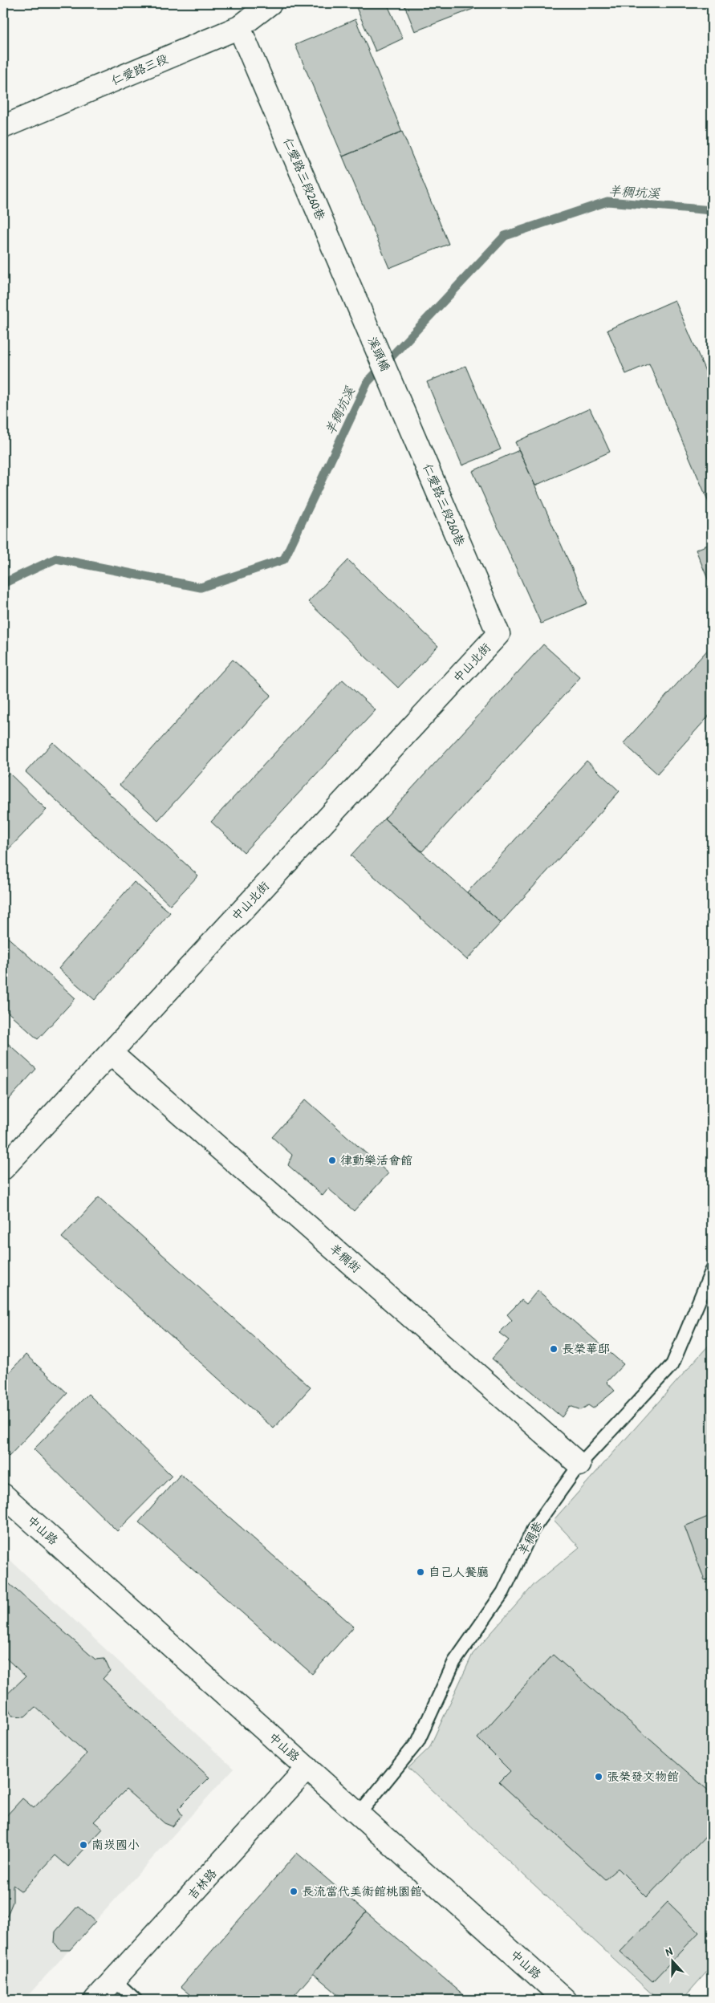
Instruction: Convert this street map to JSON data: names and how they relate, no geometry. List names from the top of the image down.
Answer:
{
  "streets": {
    "street": [
      "仁愛路三段",
      "仁愛路三段260巷",
      "溪頭橋",
      "中山北街",
      "羊稠街",
      "中山路",
      "吉林路"
    ],
    "lane": ["羊稠巷"]
  },
  "crossings": [
    ["仁愛路三段", "仁愛路三段260巷"],
    ["仁愛路三段260巷", "溪頭橋"],
    ["仁愛路三段260巷", "中山北街"],
    ["中山北街", "羊稠街"],
    ["羊稠街", "羊稠巷"],
    ["中山路", "羊稠巷"],
    ["中山路", "吉林路"]
  ],
  "water": ["羊稠坑溪"],
  "places": [
    "律動樂活會館",
    "長榮華邸",
    "自己人餐廳",
    "張榮發文物館",
    "南崁國小",
    "長流當代美術館桃園館"
  ],
  "north": "top"
}
